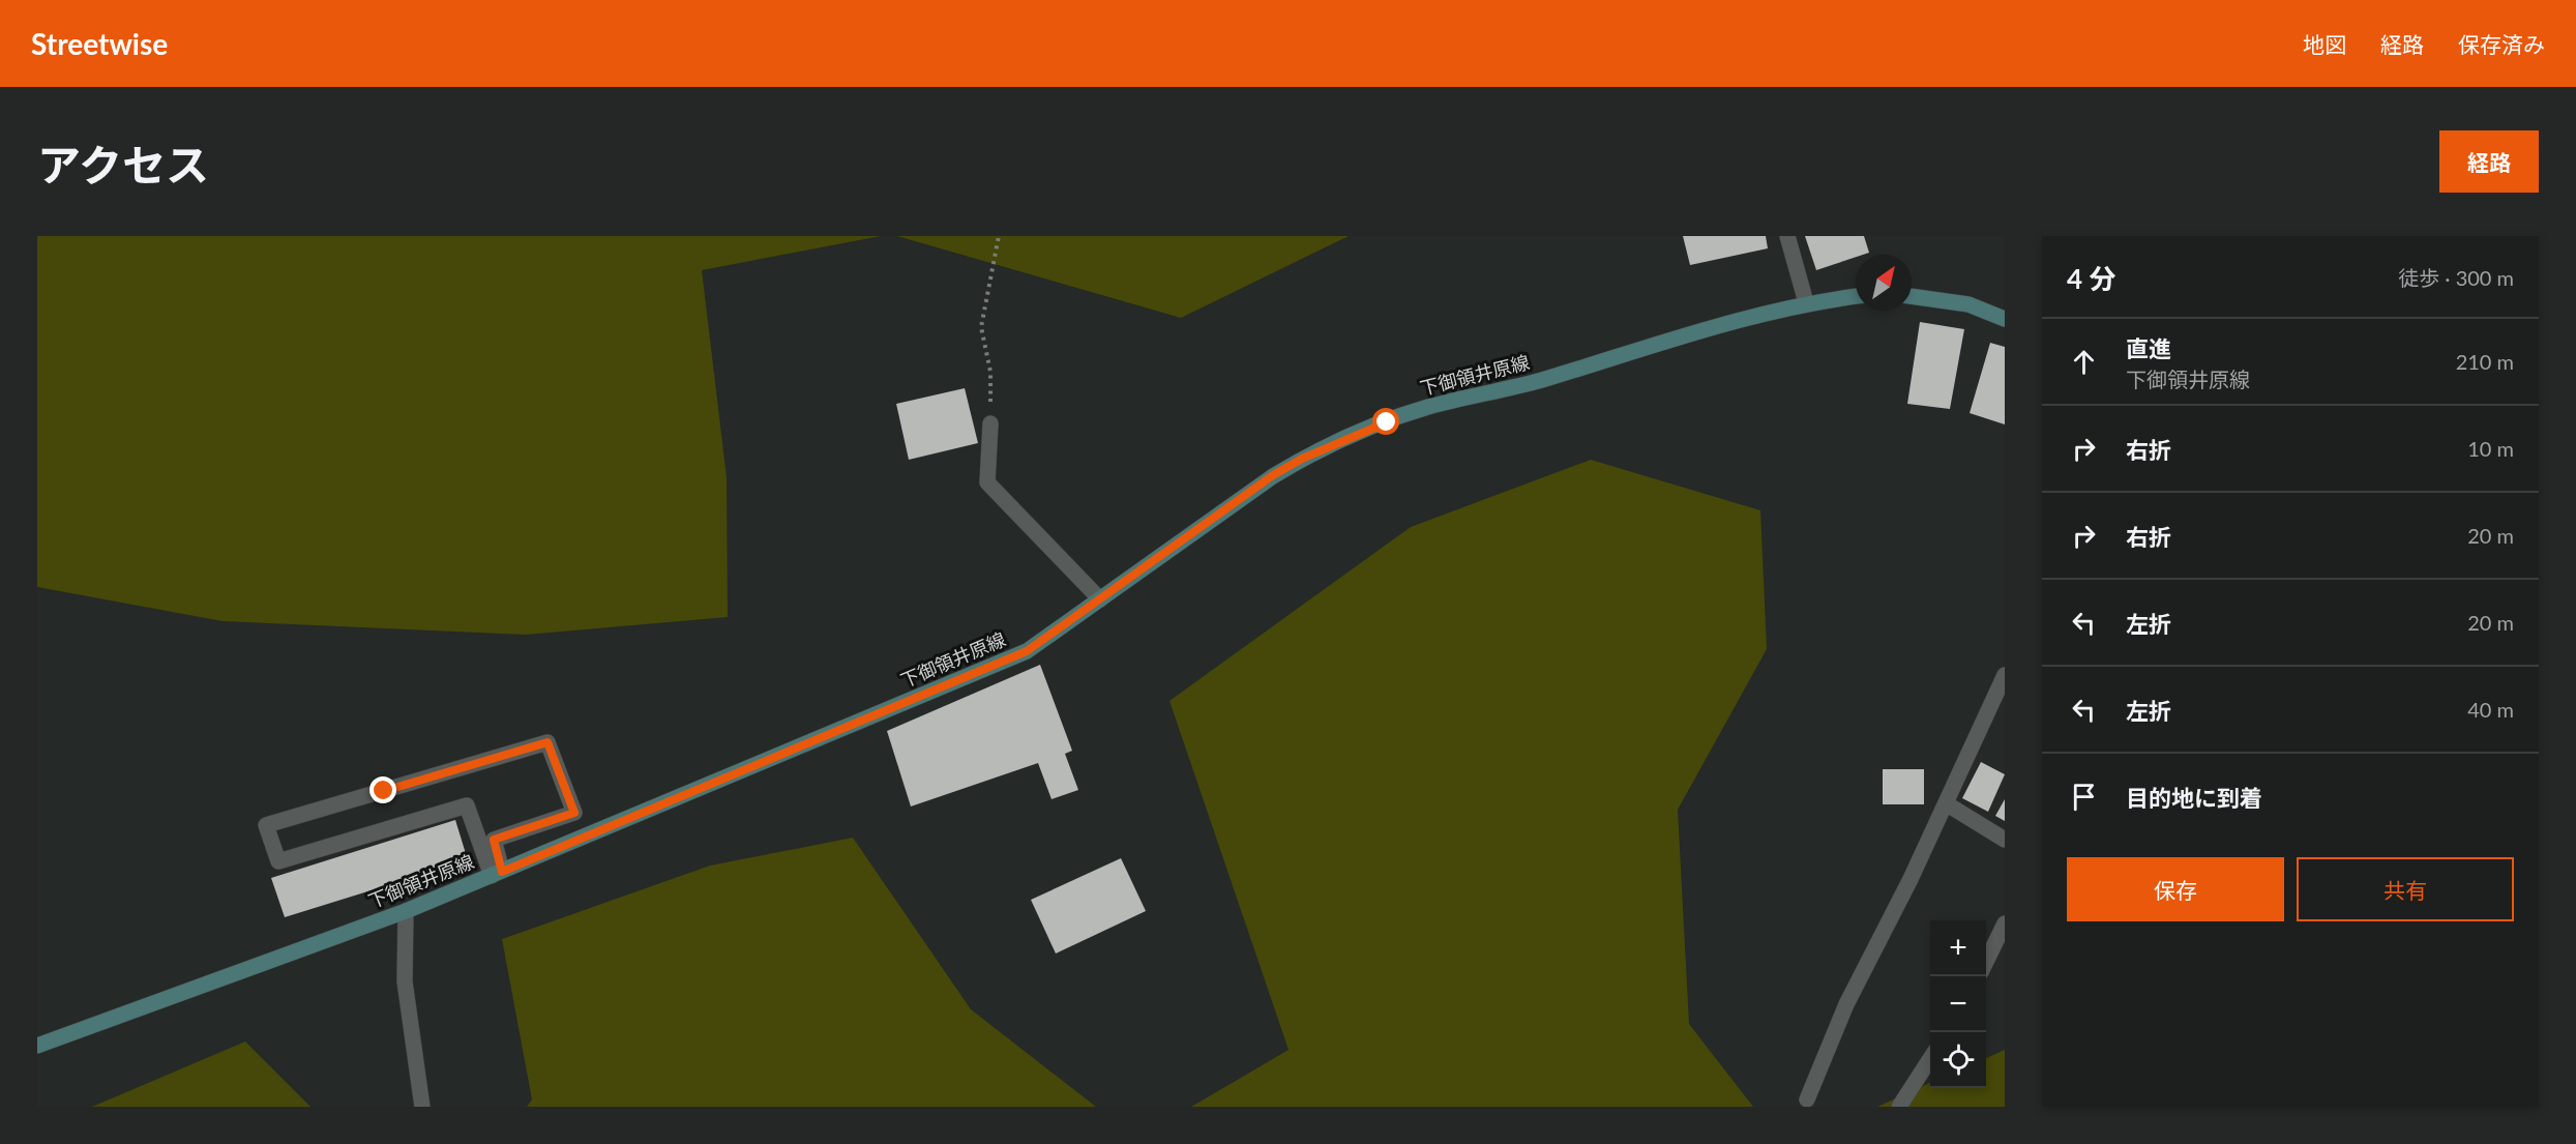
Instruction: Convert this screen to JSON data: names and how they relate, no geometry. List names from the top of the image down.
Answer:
{
  "streets": {
    "main road": ["下御領井原線"]
  },
  "north": "top right",
  "page": {
    "header": "Streetwise",
    "nav": ["地図", "経路", "保存済み"],
    "title": "アクセス",
    "buttons": [
      "経路",
      ["保存", "共有"]
    ],
    "heading": ["4 分", "徒歩 · 300 m"],
    "list": [
      ["直進", "下御領井原線", "210 m"],
      ["右折", "10 m"],
      ["右折", "20 m"],
      ["左折", "20 m"],
      ["左折", "40 m"],
      "目的地に到着"
    ],
    "map_buttons": ["+", "−"]
  }
}
